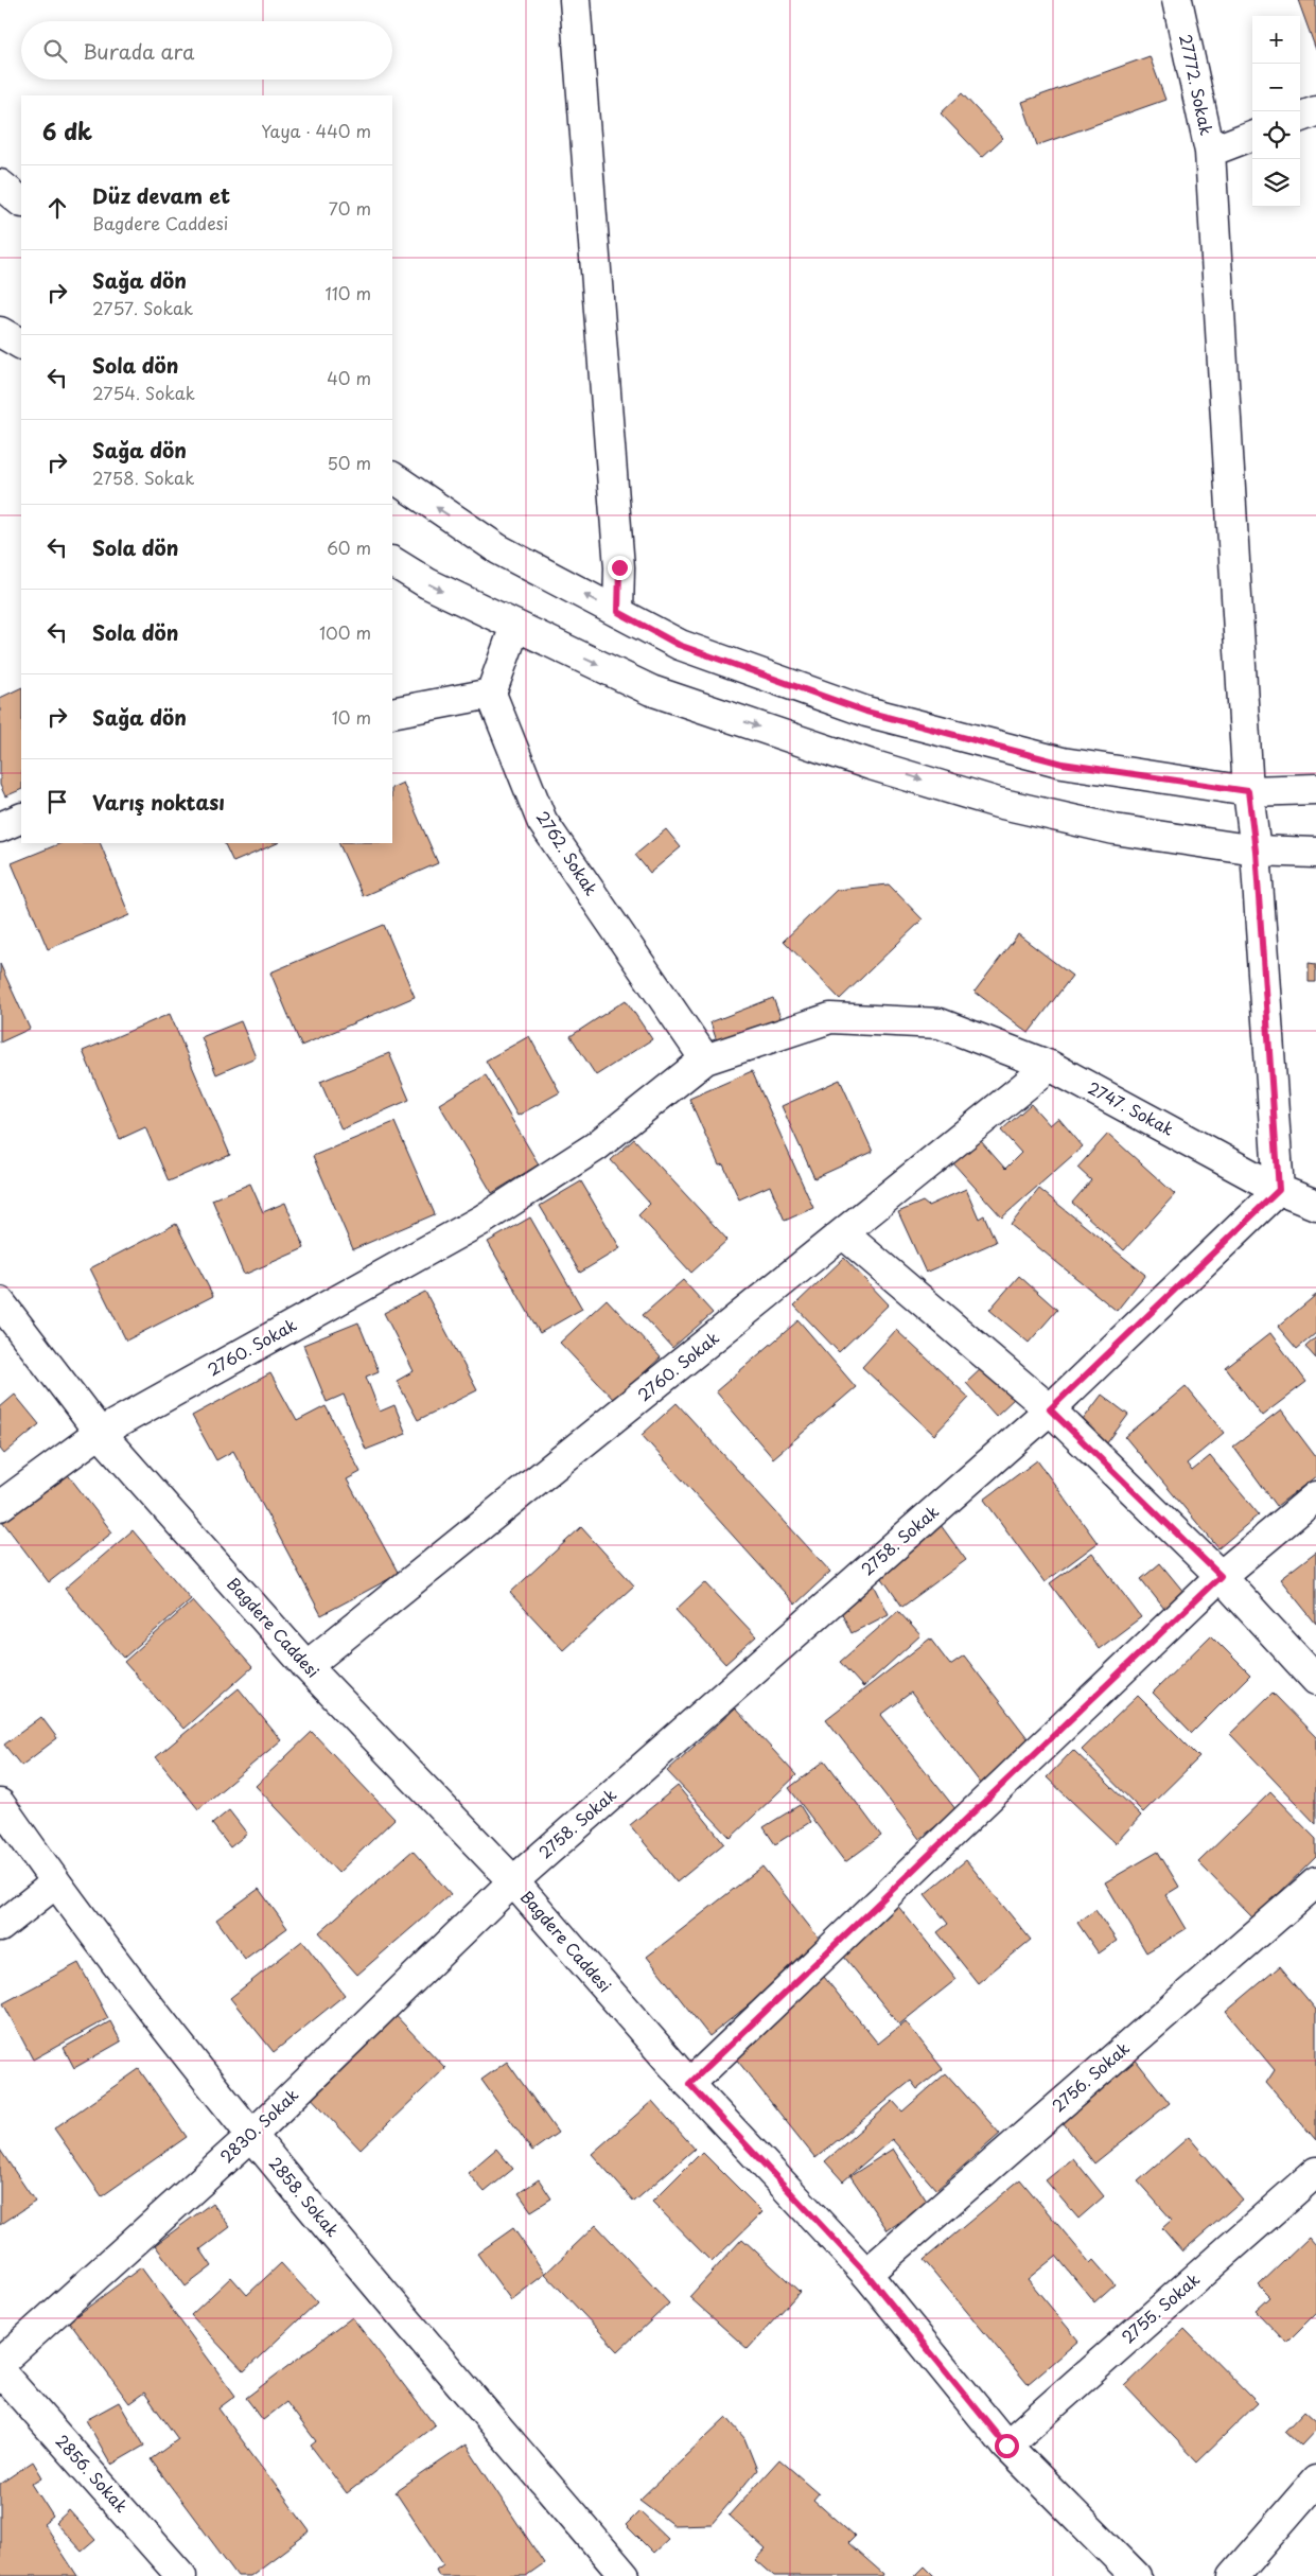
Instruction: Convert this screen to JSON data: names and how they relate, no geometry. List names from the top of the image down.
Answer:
{
  "streets": {
    "street": [
      "27772. Sokak",
      "2762. Sokak",
      "2747. Sokak",
      "2760. Sokak",
      "2758. Sokak",
      "Bagdere Caddesi",
      "2756. Sokak",
      "2830. Sokak",
      "2858. Sokak",
      "2755. Sokak",
      "2856. Sokak"
    ]
  },
  "crossings": [
    ["2762. Sokak", "2760. Sokak"],
    ["2747. Sokak", "2760. Sokak"],
    ["2747. Sokak", "2758. Sokak"],
    ["2760. Sokak", "Bagdere Caddesi"],
    ["2758. Sokak", "Bagdere Caddesi"],
    ["2758. Sokak", "2830. Sokak"],
    ["Bagdere Caddesi", "2756. Sokak"],
    ["Bagdere Caddesi", "2830. Sokak"],
    ["Bagdere Caddesi", "2755. Sokak"],
    ["2830. Sokak", "2858. Sokak"]
  ],
  "page": {
    "map_buttons": ["+", "−"],
    "search": "Burada ara",
    "heading": ["6 dk", "Yaya · 440 m"],
    "list": [
      ["Düz devam et", "Bagdere Caddesi", "70 m"],
      ["Sağa dön", "2757. Sokak", "110 m"],
      ["Sola dön", "2754. Sokak", "40 m"],
      ["Sağa dön", "2758. Sokak", "50 m"],
      ["Sola dön", "60 m"],
      ["Sola dön", "100 m"],
      ["Sağa dön", "10 m"],
      "Varış noktası"
    ]
  }
}
